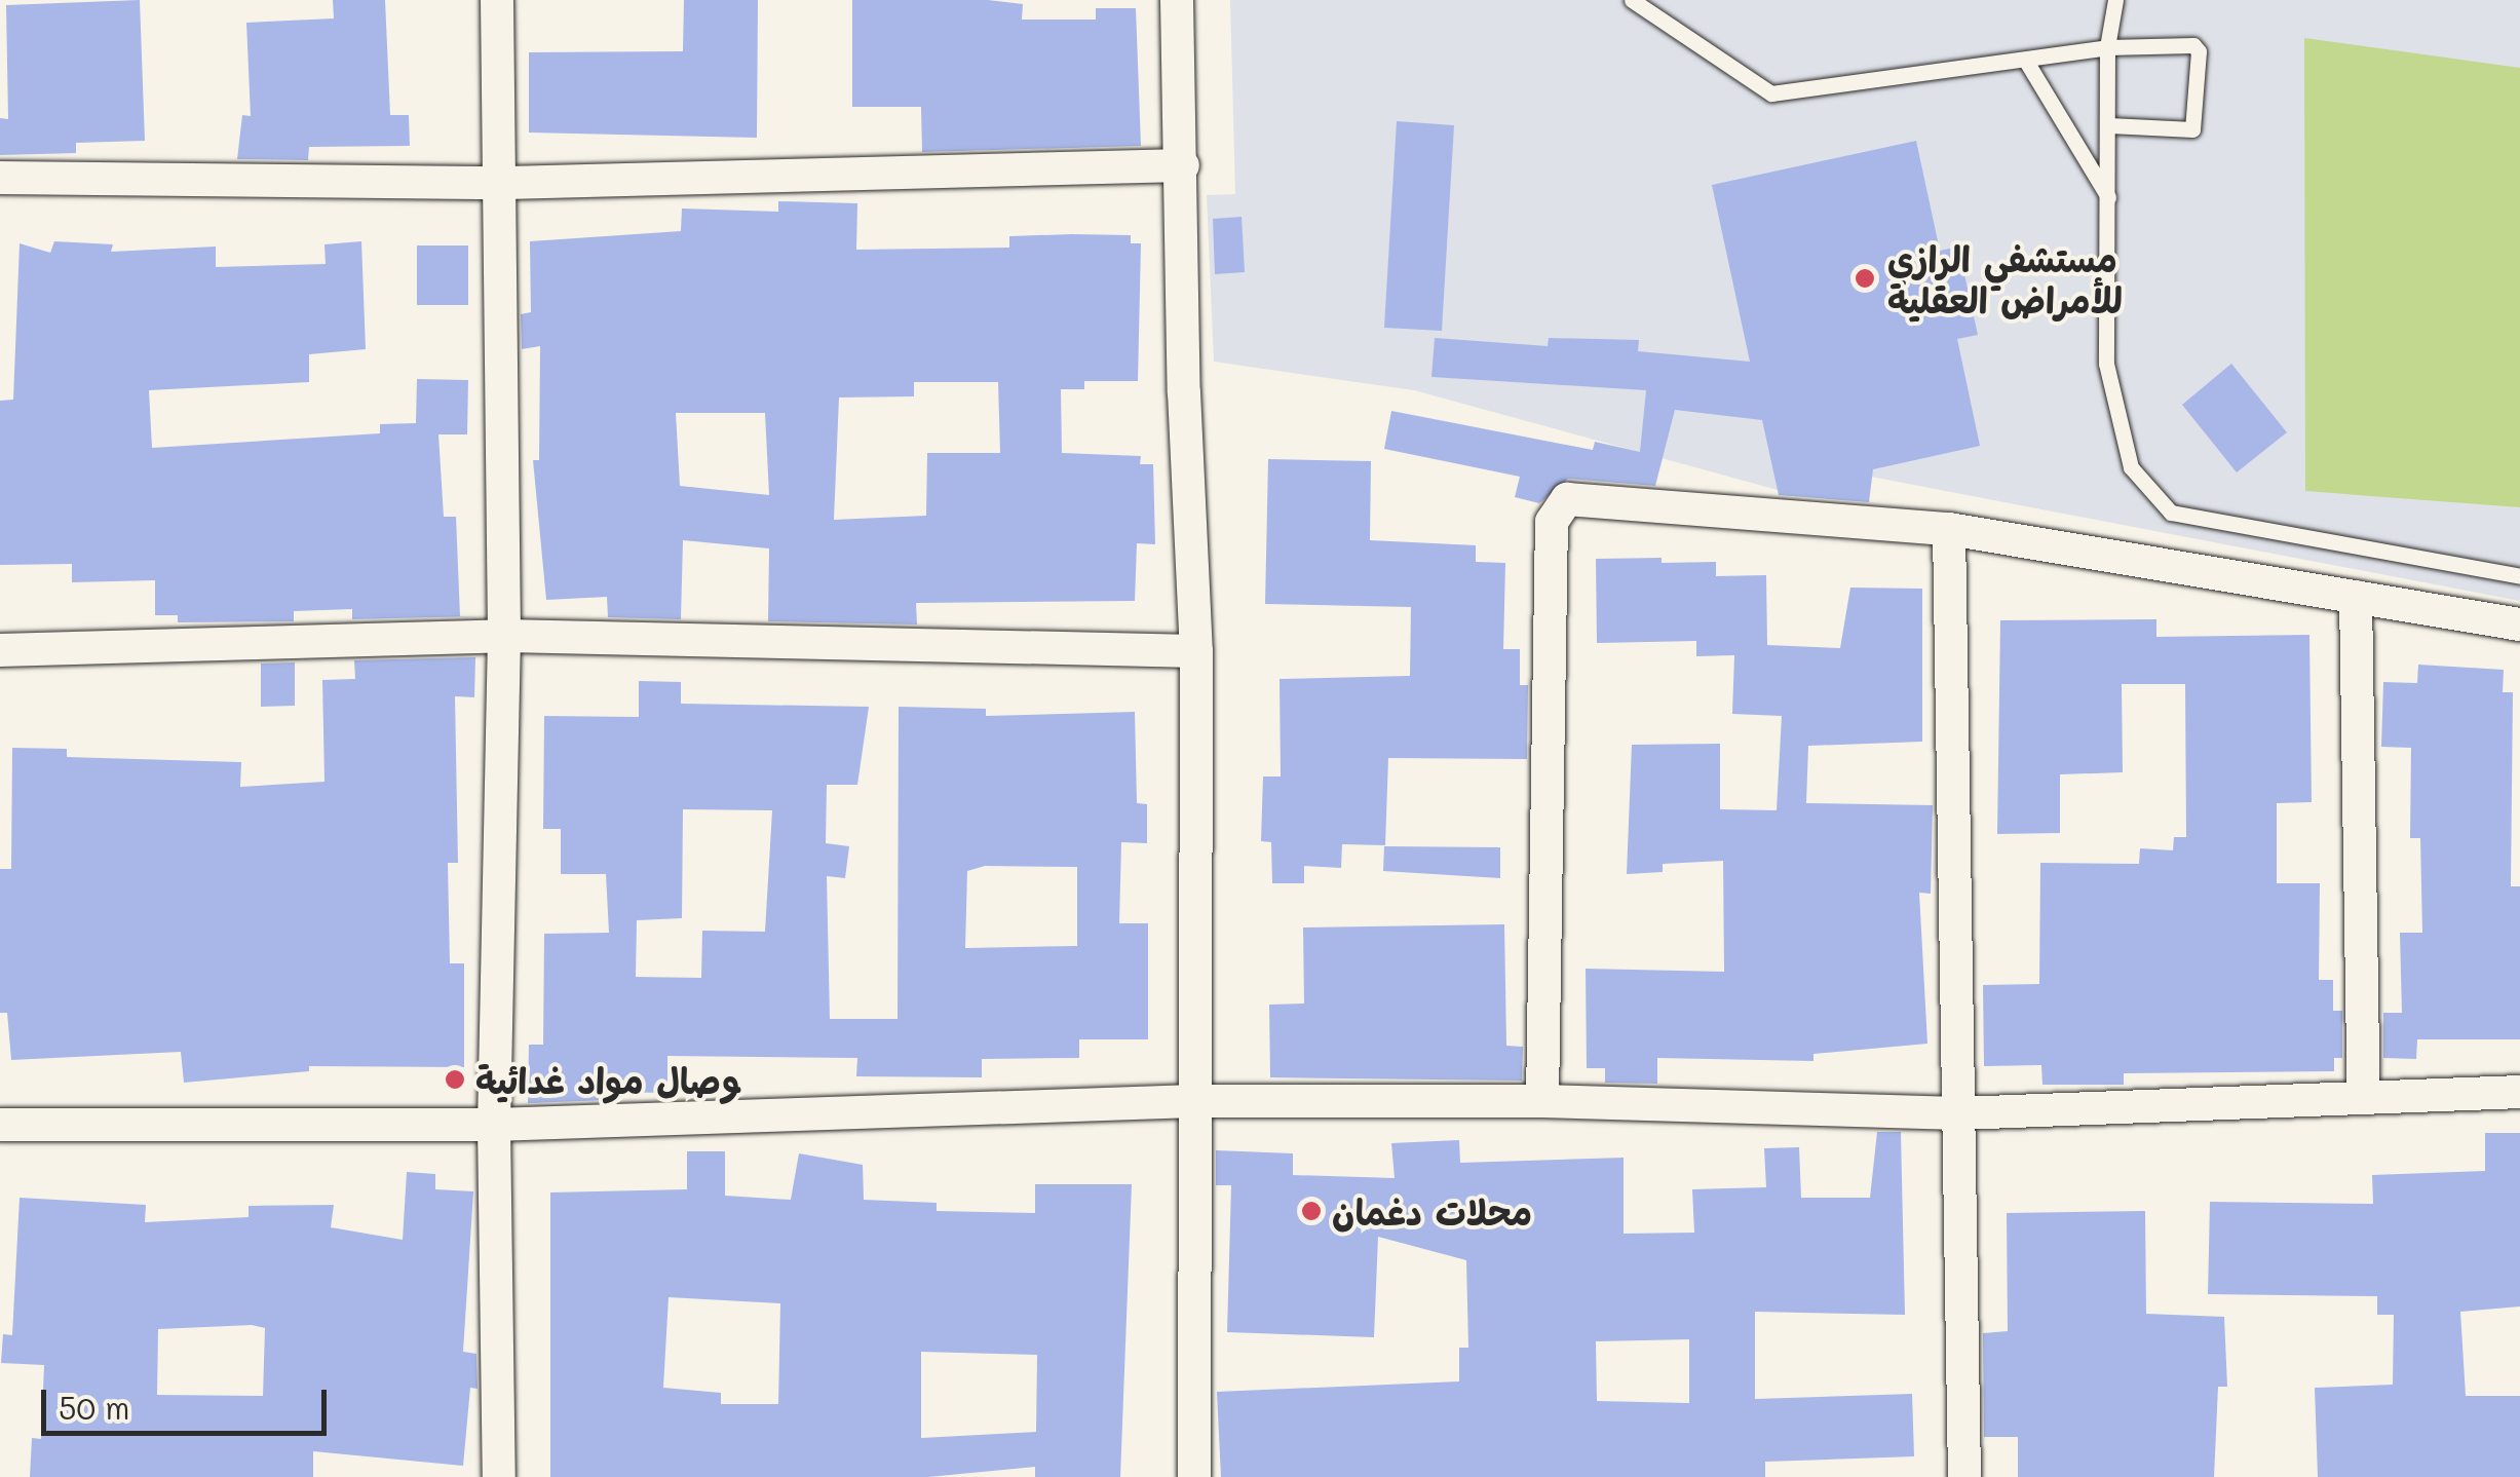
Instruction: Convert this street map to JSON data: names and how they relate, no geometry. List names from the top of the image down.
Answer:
{
  "places": ["مستشفي الرازي للأمراض العقلية", "وصال مواد غدائية", "محلات دغمان"],
  "scale_bar": "50 m"
}
